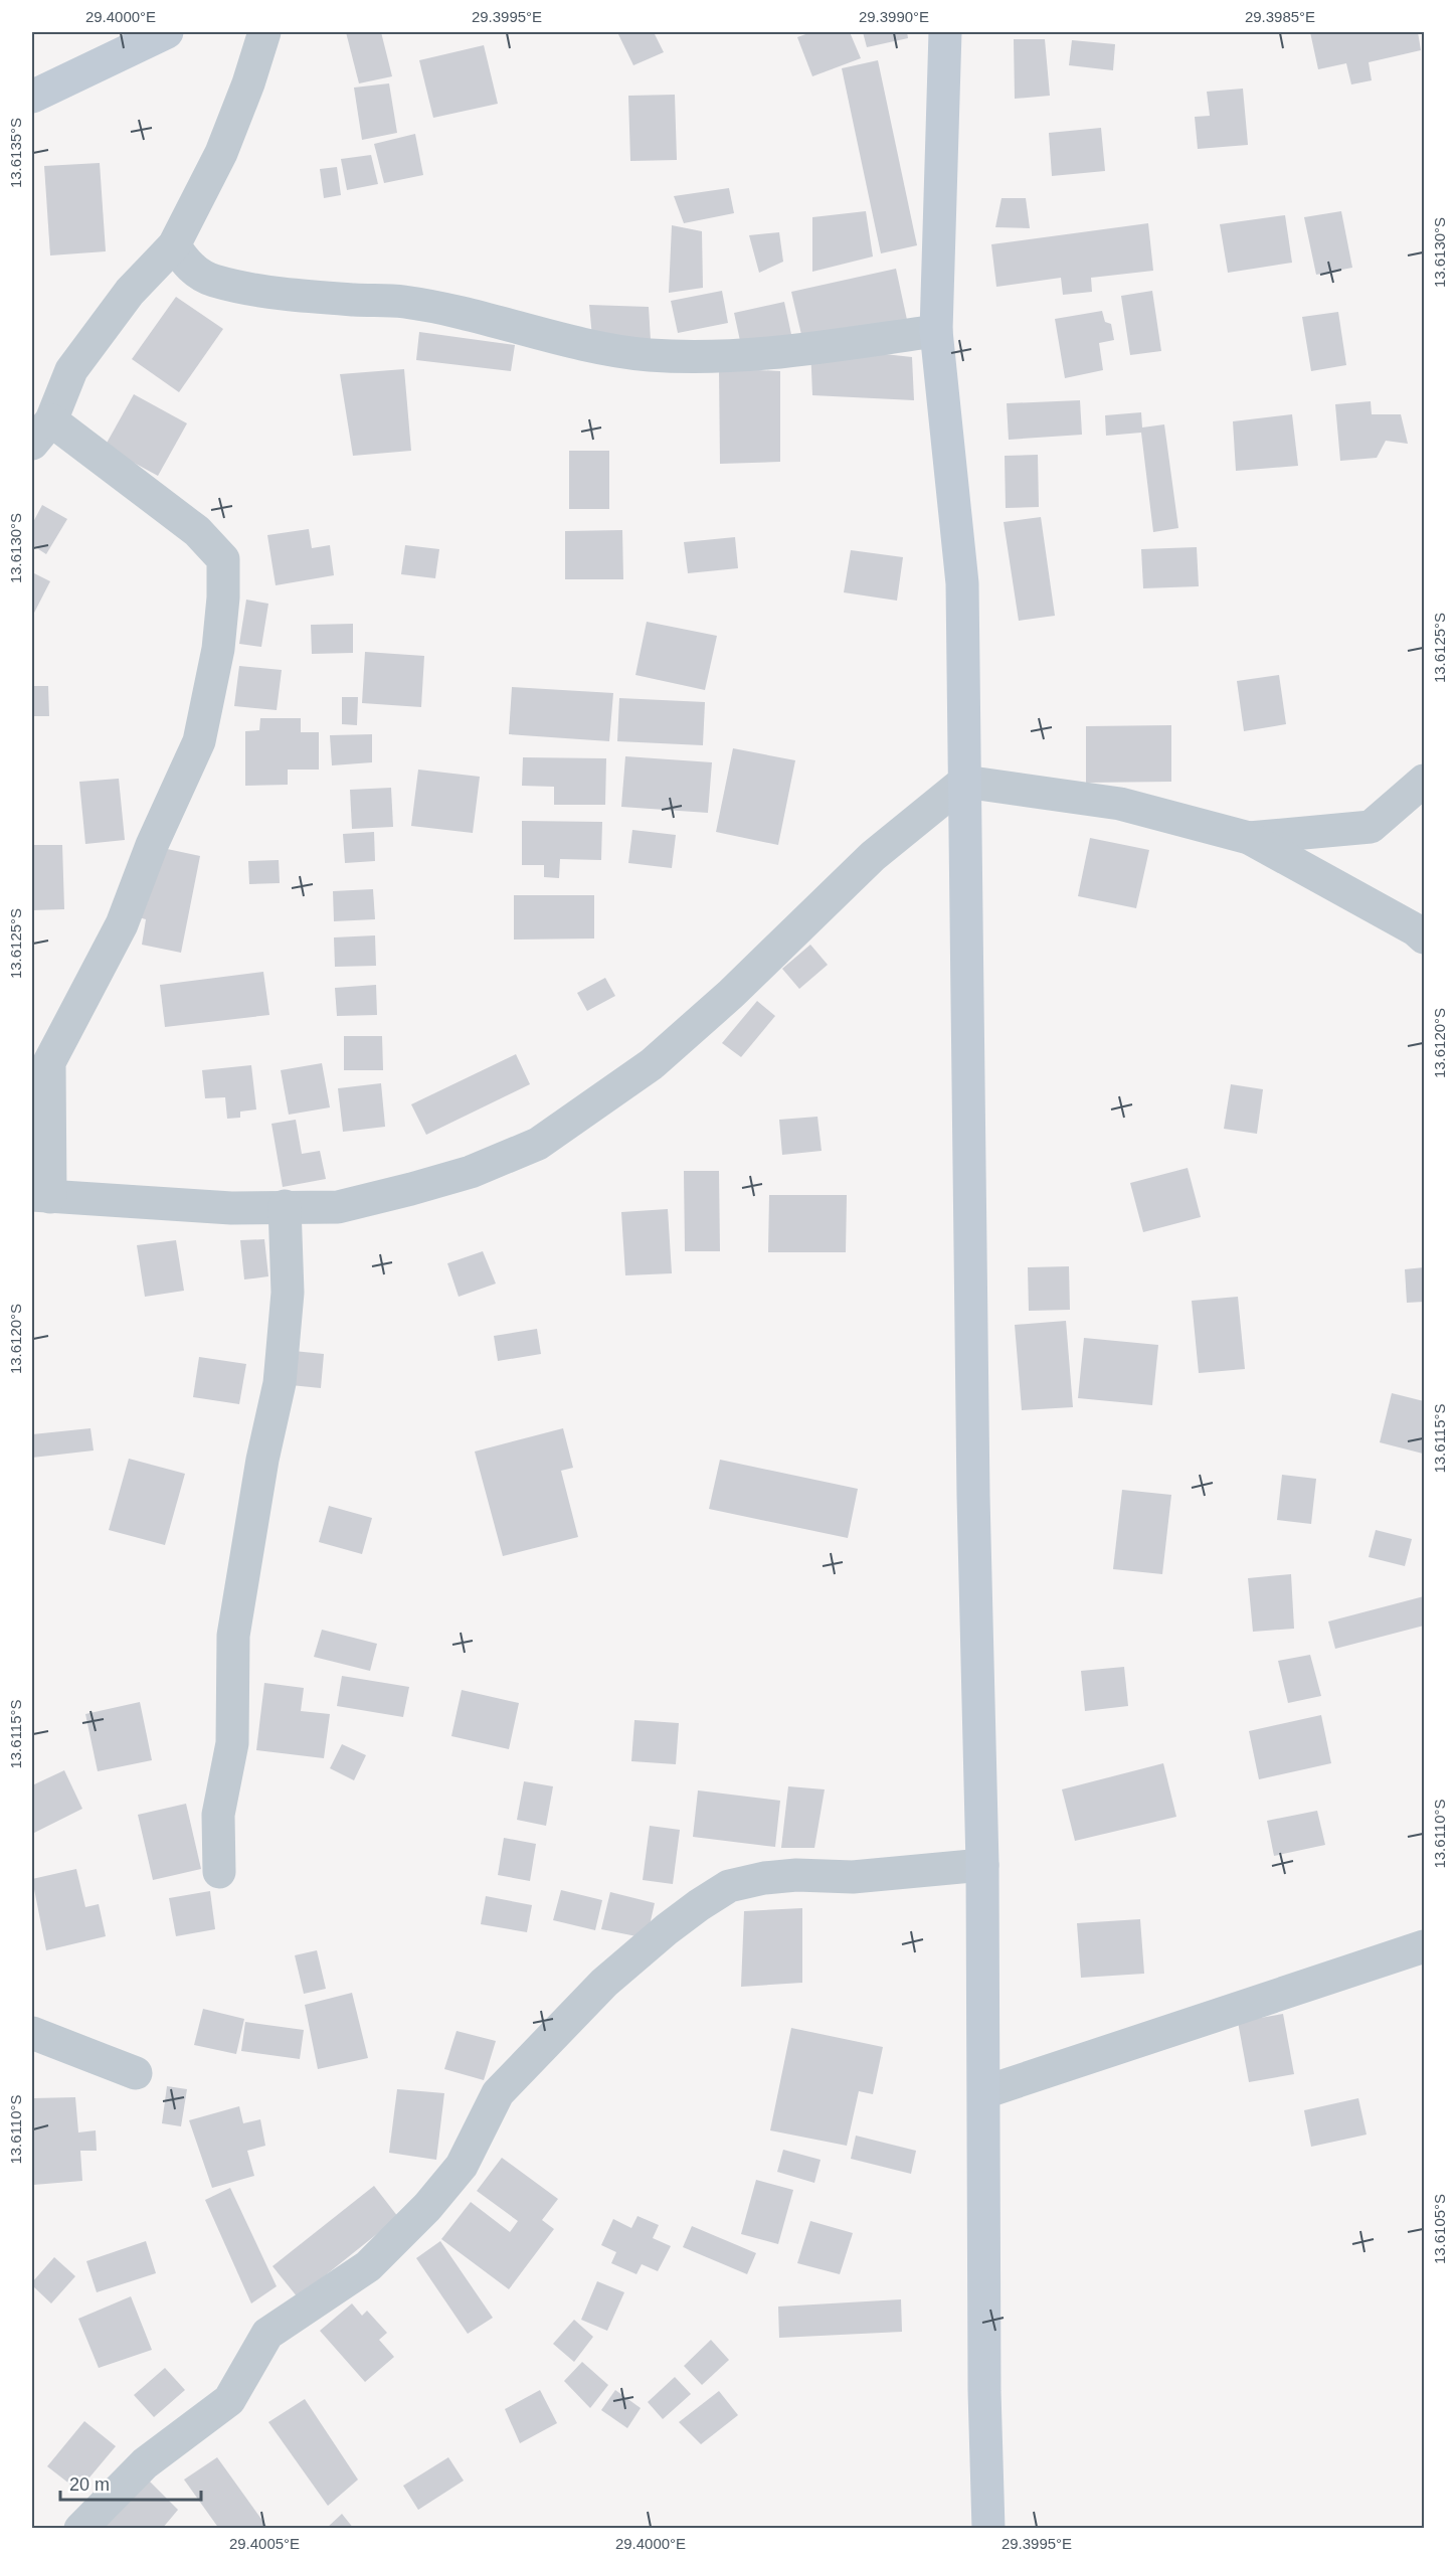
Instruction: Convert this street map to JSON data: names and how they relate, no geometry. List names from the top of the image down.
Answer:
{
  "scale_bar": "20 m",
  "coordinates": [
    "29.4000°E",
    "29.3995°E",
    "29.3990°E",
    "29.3985°E",
    "13.6135°S",
    "13.6130°S",
    "13.6125°S",
    "13.6120°S",
    "13.6115°S",
    "13.6110°S",
    "13.6105°S",
    "29.4005°E"
  ]
}
